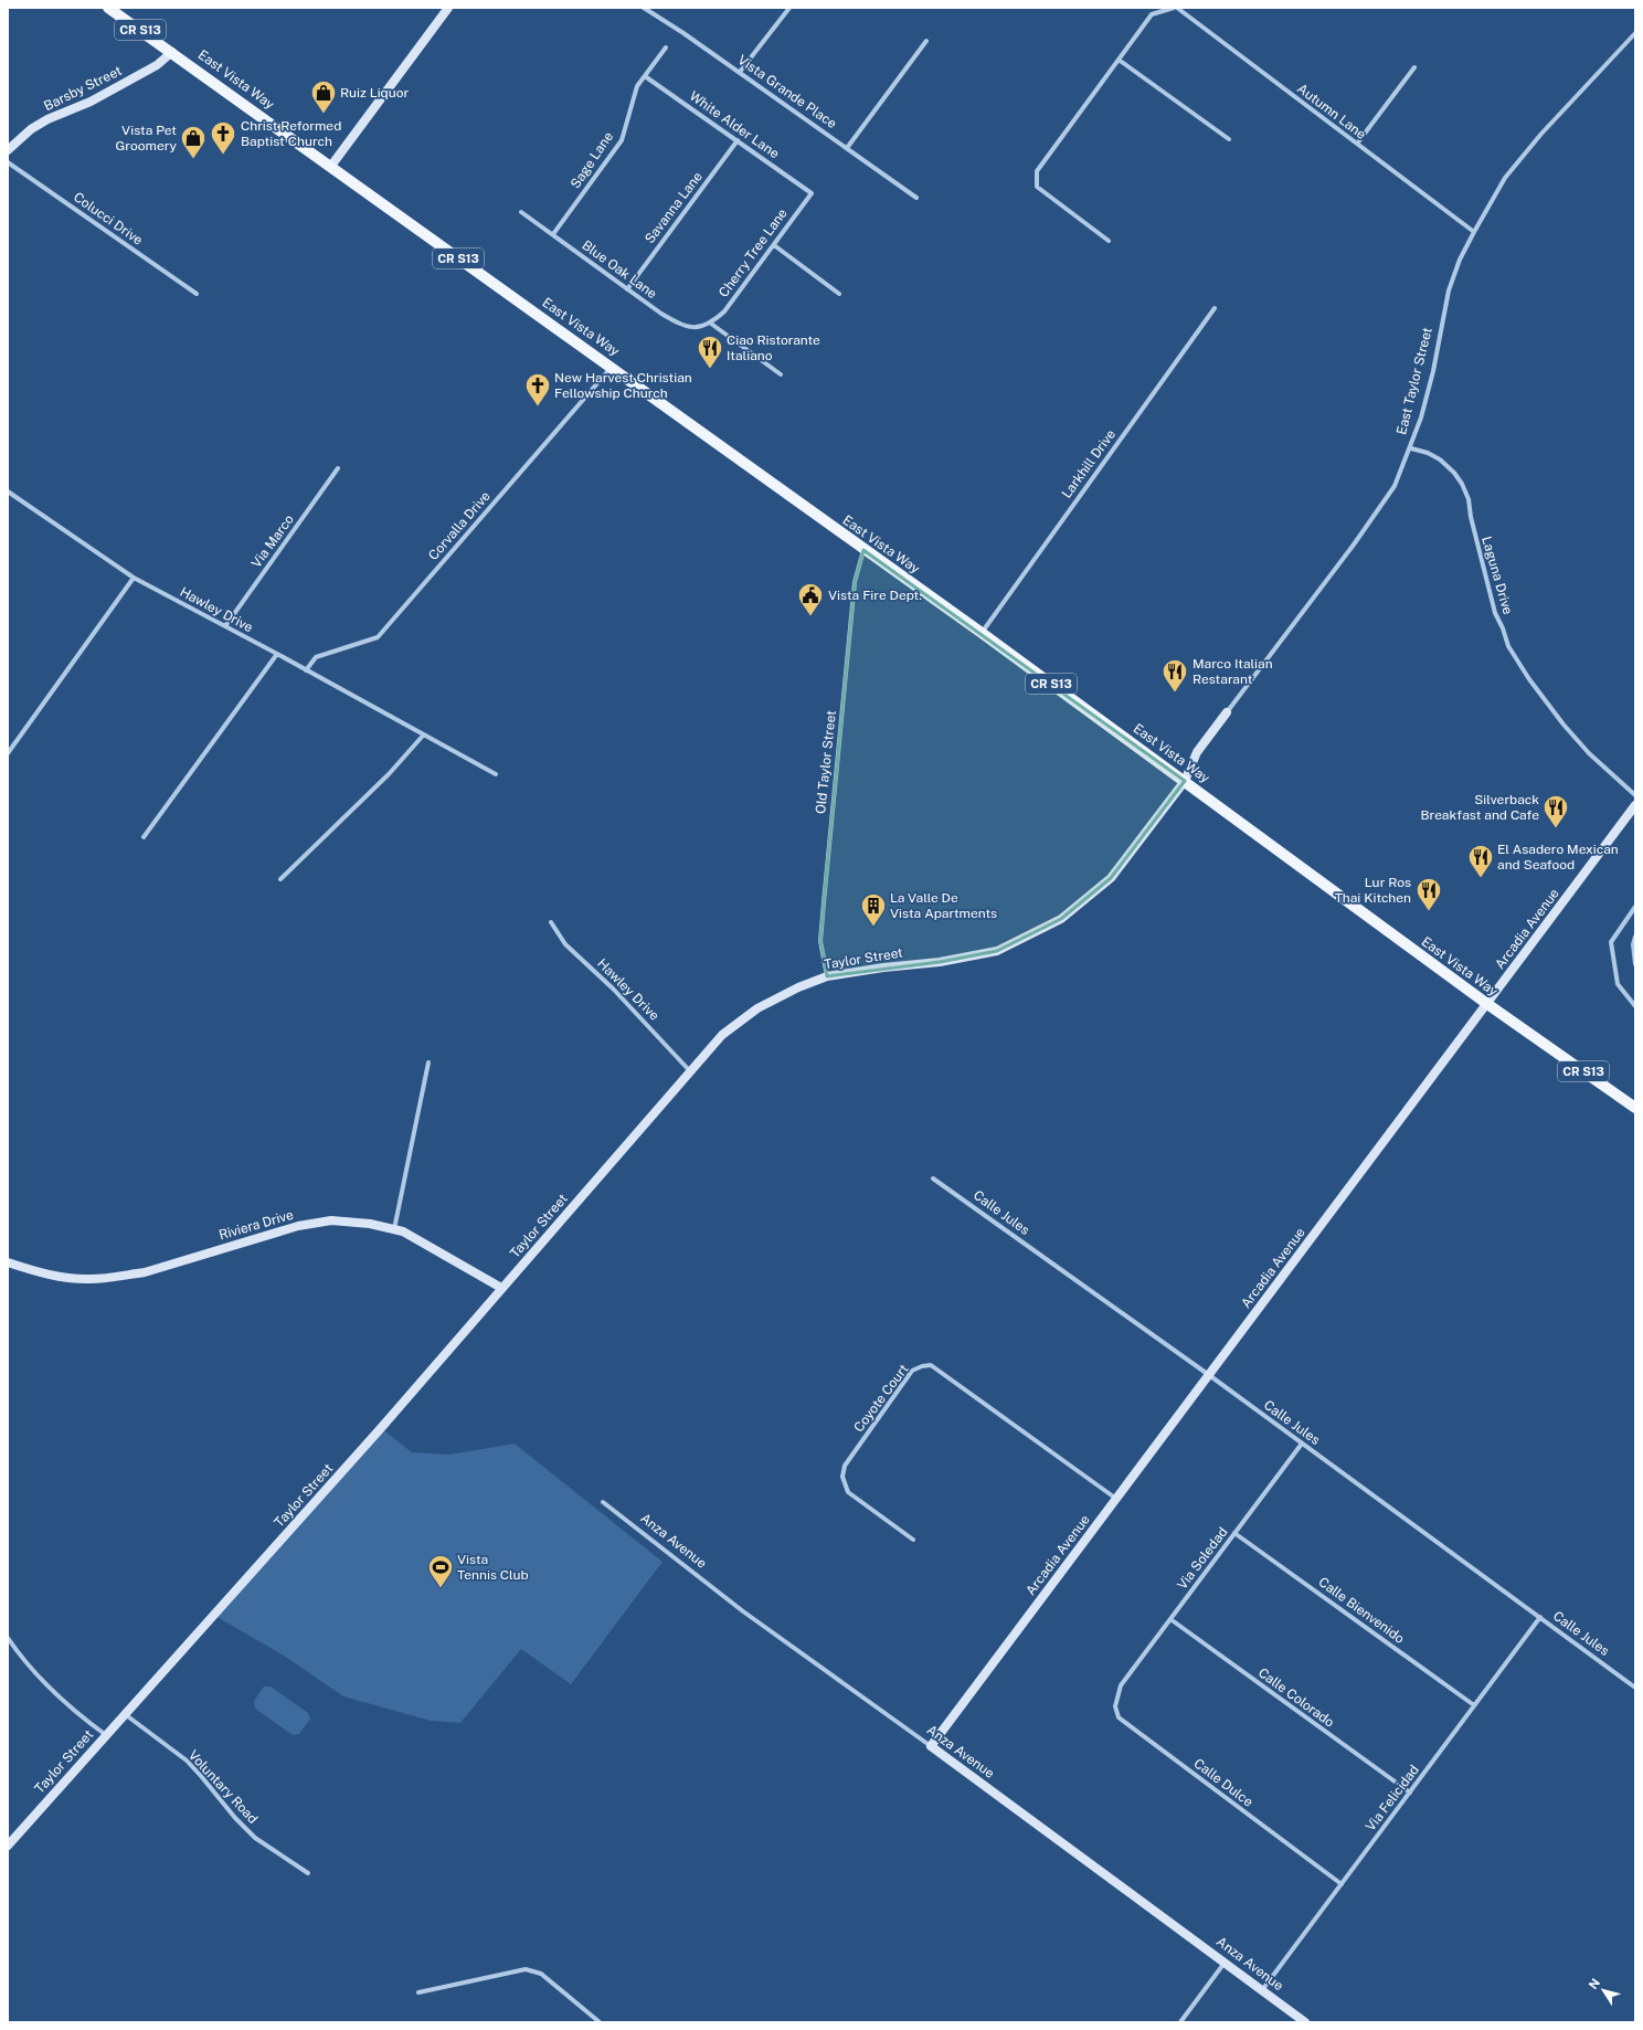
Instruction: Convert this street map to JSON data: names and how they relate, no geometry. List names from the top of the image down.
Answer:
{
  "streets": {
    "main road": ["CR S13", "East Vista Way"],
    "street": [
      "Barsby Street",
      "Vista Grande Place",
      "Autumn Lane",
      "White Alder Lane",
      "Sage Lane",
      "Savanna Lane",
      "Colucci Drive",
      "Cherry Tree Lane",
      "Blue Oak Lane",
      "East Taylor Street",
      "Larkhill Drive",
      "Corvalla Drive",
      "Via Marco",
      "Laguna Drive",
      "Hawley Drive",
      "Old Taylor Street",
      "Arcadia Avenue",
      "Taylor Street",
      "Calle Jules",
      "Riviera Drive",
      "Coyote Court",
      "Anza Avenue",
      "Via Soledad",
      "Calle Bienvenido",
      "Calle Colorado",
      "Calle Dulce",
      "Voluntary Road",
      "Via Felicidad"
    ]
  },
  "crossings": [
    ["East Vista Way", "Barsby Street"],
    ["East Vista Way", "East Taylor Street"],
    ["East Vista Way", "Larkhill Drive"],
    ["East Vista Way", "Corvalla Drive"],
    ["East Vista Way", "Old Taylor Street"],
    ["East Vista Way", "Arcadia Avenue"],
    ["East Vista Way", "Taylor Street"],
    ["Autumn Lane", "East Taylor Street"],
    ["White Alder Lane", "Sage Lane"],
    ["White Alder Lane", "Savanna Lane"],
    ["White Alder Lane", "Cherry Tree Lane"],
    ["Sage Lane", "Blue Oak Lane"],
    ["Savanna Lane", "Blue Oak Lane"],
    ["Cherry Tree Lane", "Blue Oak Lane"],
    ["East Taylor Street", "Laguna Drive"],
    ["East Taylor Street", "Taylor Street"],
    ["Corvalla Drive", "Hawley Drive"],
    ["Via Marco", "Hawley Drive"],
    ["Hawley Drive", "Taylor Street"],
    ["Old Taylor Street", "Taylor Street"],
    ["Arcadia Avenue", "Calle Jules"],
    ["Arcadia Avenue", "Coyote Court"],
    ["Arcadia Avenue", "Anza Avenue"],
    ["Taylor Street", "Riviera Drive"],
    ["Taylor Street", "Voluntary Road"],
    ["Calle Jules", "Via Soledad"],
    ["Calle Jules", "Via Felicidad"],
    ["Anza Avenue", "Via Felicidad"],
    ["Via Soledad", "Calle Bienvenido"],
    ["Via Soledad", "Calle Colorado"],
    ["Via Soledad", "Calle Dulce"],
    ["Calle Bienvenido", "Via Felicidad"],
    ["Calle Colorado", "Via Felicidad"],
    ["Calle Dulce", "Via Felicidad"]
  ],
  "places": {
    "shop": ["Ruiz Liquor", "Vista Pet Groomery"],
    "church": ["Christ Reformed Baptist Church", "New Harvest Christian Fellowship Church"],
    "restaurant": [
      "Ciao Ristorante Italiano",
      "Marco Italian Restarant",
      "Silverback Breakfast and Cafe",
      "El Asadero Mexican and Seafood",
      "Lur Ros Thai Kitchen"
    ],
    "public building": ["Vista Fire Dept."],
    "building": ["La Valle De Vista Apartments"],
    "sports": ["Vista Tennis Club"]
  },
  "north": "top left"
}
